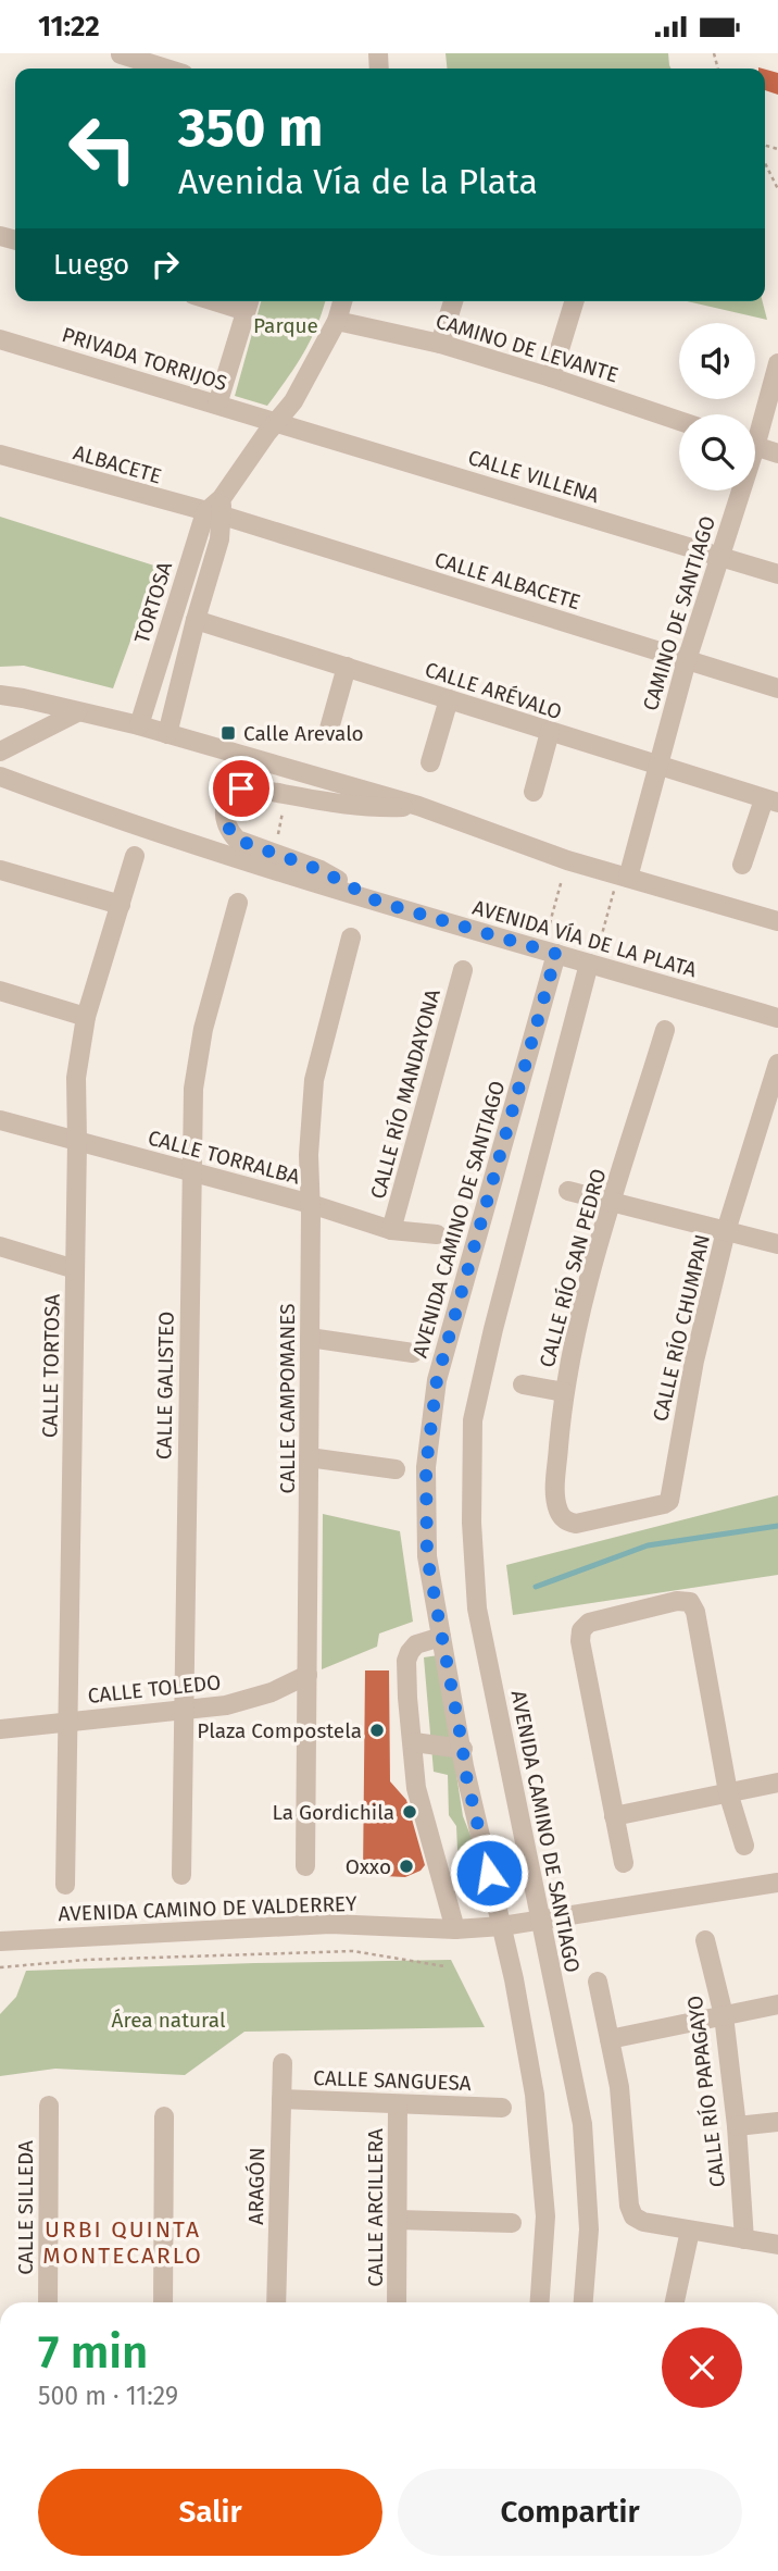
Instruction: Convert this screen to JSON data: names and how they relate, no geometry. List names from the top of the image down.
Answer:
{
  "streets": {
    "street": [
      "CAMINO DE LEVANTE",
      "PRIVADA TORRIJOS",
      "ALBACETE",
      "CALLE VILLENA",
      "CALLE ALBACETE",
      "TORTOSA",
      "CAMINO DE SANTIAGO",
      "CALLE ARÉVALO",
      "AVENIDA VÍA DE LA PLATA",
      "CALLE RÍO MANDAYONA",
      "CALLE TORRALBA",
      "AVENIDA CAMINO DE SANTIAGO",
      "CALLE RÍO SAN PEDRO",
      "CALLE RÍO CHUMPAN",
      "CALLE TORTOSA",
      "CALLE GALISTEO",
      "CALLE CAMPOMANES",
      "CALLE TOLEDO",
      "AVENIDA CAMINO DE VALDERREY",
      "CALLE SANGUESA",
      "CALLE RÍO PAPAGAYO",
      "ARAGÓN",
      "CALLE SILLEDA",
      "CALLE ARCILLERA"
    ]
  },
  "crossings": [
    ["CAMINO DE LEVANTE", "TORTOSA"],
    ["PRIVADA TORRIJOS", "CALLE VILLENA"],
    ["PRIVADA TORRIJOS", "TORTOSA"],
    ["ALBACETE", "CALLE ALBACETE"],
    ["ALBACETE", "TORTOSA"],
    ["CALLE VILLENA", "TORTOSA"],
    ["CALLE VILLENA", "CAMINO DE SANTIAGO"],
    ["CALLE ALBACETE", "TORTOSA"],
    ["CALLE ALBACETE", "CAMINO DE SANTIAGO"],
    ["TORTOSA", "CALLE ARÉVALO"],
    ["TORTOSA", "AVENIDA VÍA DE LA PLATA"],
    ["CAMINO DE SANTIAGO", "CALLE ARÉVALO"],
    ["CAMINO DE SANTIAGO", "AVENIDA VÍA DE LA PLATA"],
    ["AVENIDA VÍA DE LA PLATA", "AVENIDA CAMINO DE SANTIAGO"],
    ["CALLE RÍO MANDAYONA", "CALLE TORRALBA"],
    ["CALLE TORRALBA", "CALLE TORTOSA"],
    ["CALLE TORRALBA", "CALLE GALISTEO"],
    ["CALLE TORRALBA", "CALLE CAMPOMANES"],
    ["AVENIDA CAMINO DE SANTIAGO", "AVENIDA CAMINO DE VALDERREY"],
    ["CALLE RÍO SAN PEDRO", "CALLE RÍO CHUMPAN"],
    ["CALLE TORTOSA", "CALLE TOLEDO"],
    ["CALLE GALISTEO", "CALLE TOLEDO"],
    ["CALLE CAMPOMANES", "CALLE TOLEDO"],
    ["CALLE SANGUESA", "ARAGÓN"],
    ["CALLE SANGUESA", "CALLE ARCILLERA"]
  ],
  "districts": ["URBI QUINTA MONTECARLO"],
  "parks": ["Parque", "Área natural"],
  "places": {
    "transit": ["Calle Arevalo"],
    "other": ["Plaza Compostela", "La Gordichila", "Oxxo"]
  },
  "page": {
    "status": "11:22",
    "turn": ["350 m", "Avenida Vía de la Plata"],
    "then": "Luego",
    "heading": ["7 min", "500 m · 11:29"],
    "buttons": ["Salir", "Compartir"]
  }
}
